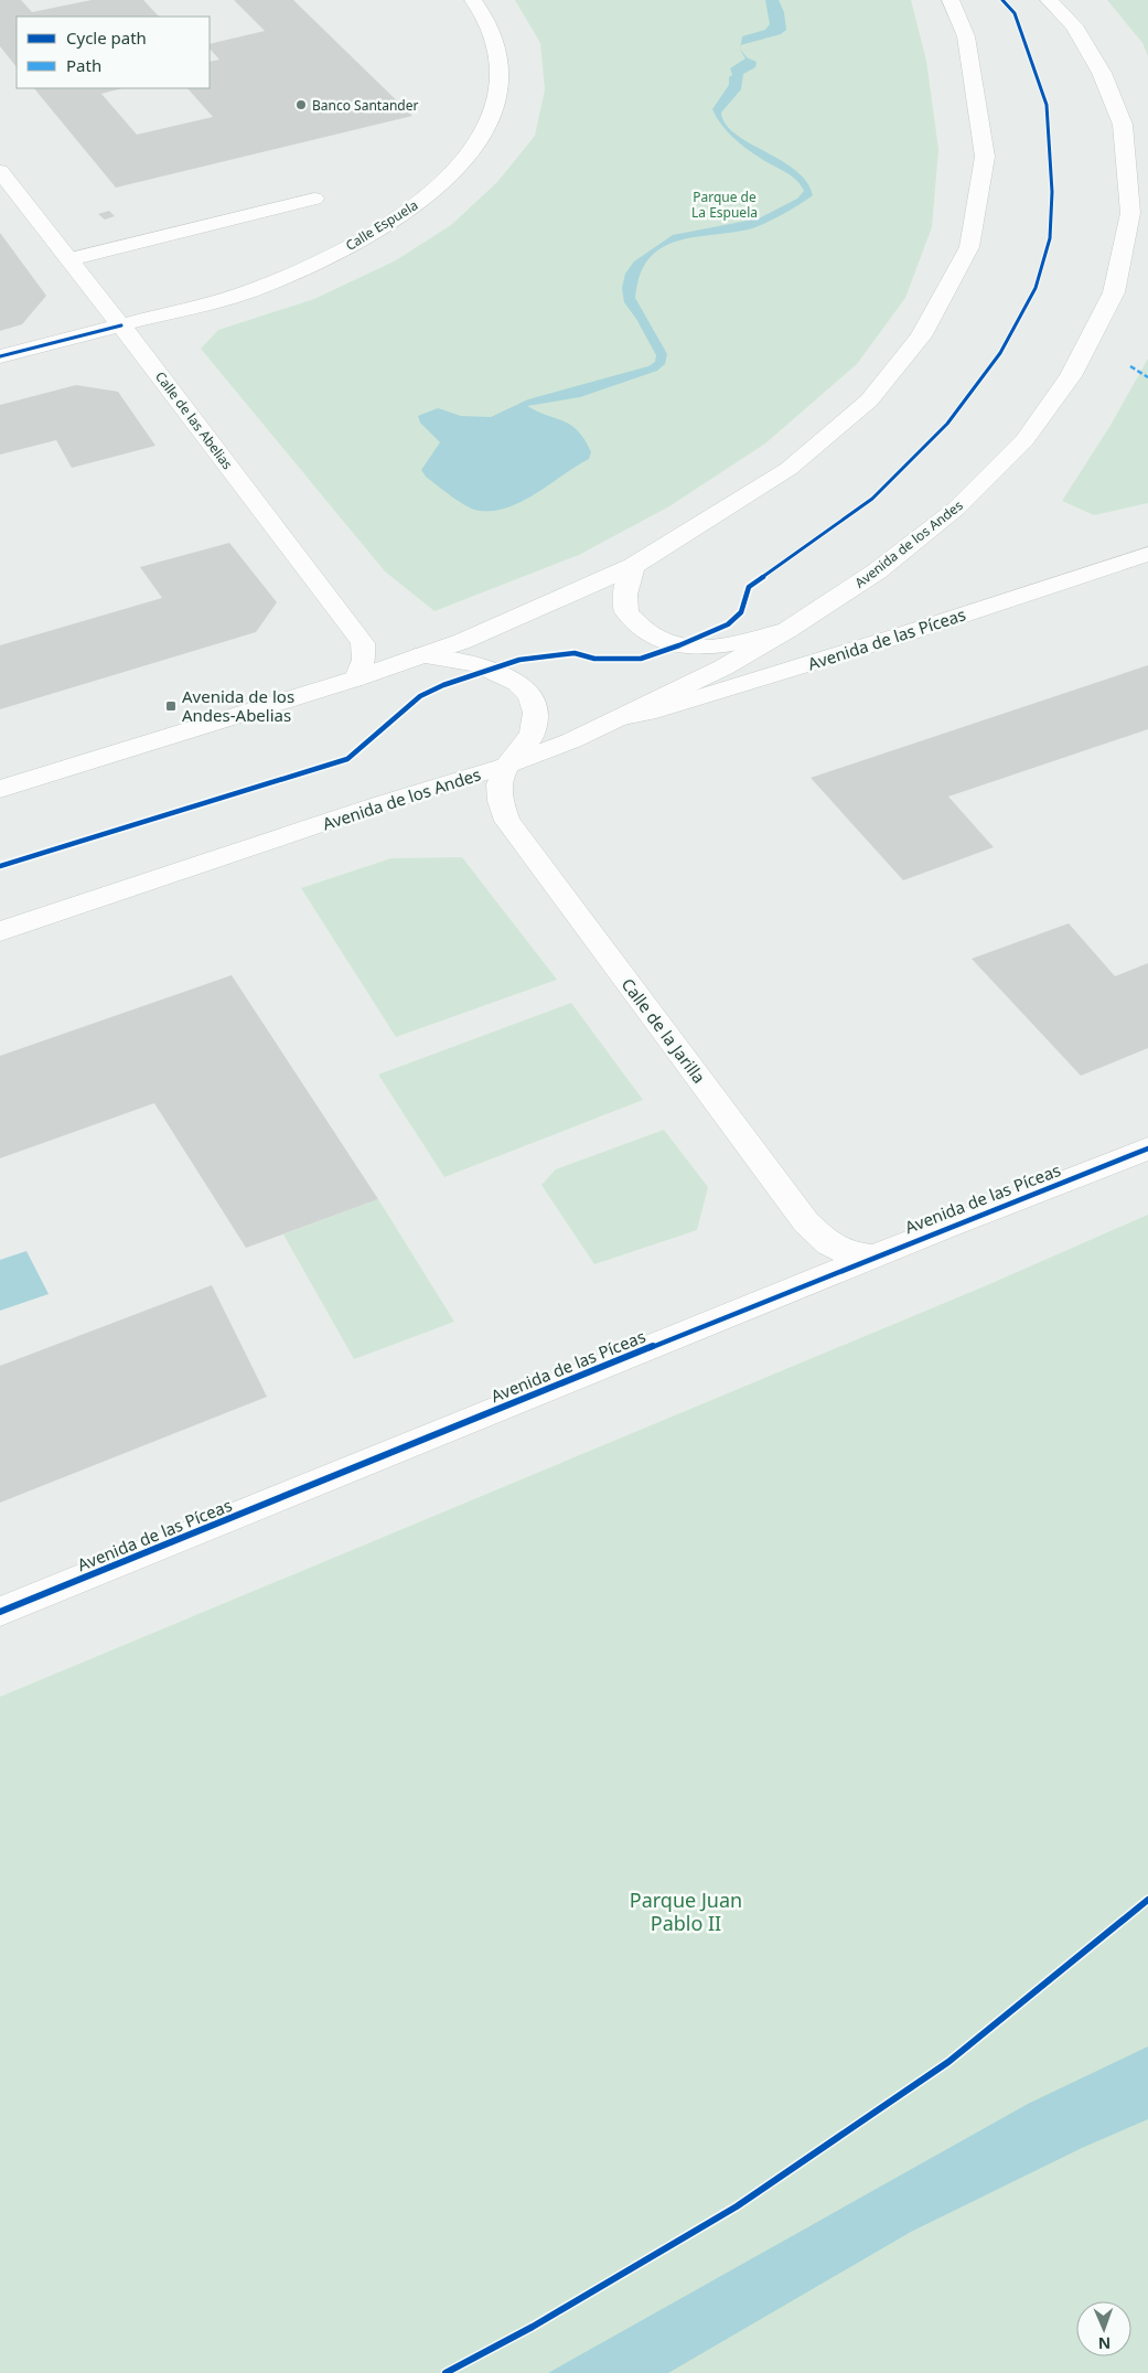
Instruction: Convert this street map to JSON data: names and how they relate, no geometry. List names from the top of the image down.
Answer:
{
  "streets": {
    "street": [
      "Calle Espuela",
      "Calle de las Abelias",
      "Avenida de los Andes",
      "Avenida de las Píceas",
      "Calle de la Jarilla"
    ]
  },
  "crossings": [
    ["Calle Espuela", "Calle de las Abelias"],
    ["Avenida de los Andes", "Avenida de las Píceas"],
    ["Avenida de los Andes", "Calle de la Jarilla"],
    ["Avenida de las Píceas", "Calle de la Jarilla"]
  ],
  "parks": ["Parque de La Espuela", "Parque Juan Pablo II"],
  "places": {
    "other": ["Banco Santander"],
    "transit": ["Avenida de los Andes-Abelias"]
  },
  "legend": ["Cycle path", "Path"],
  "north": "bottom"
}
